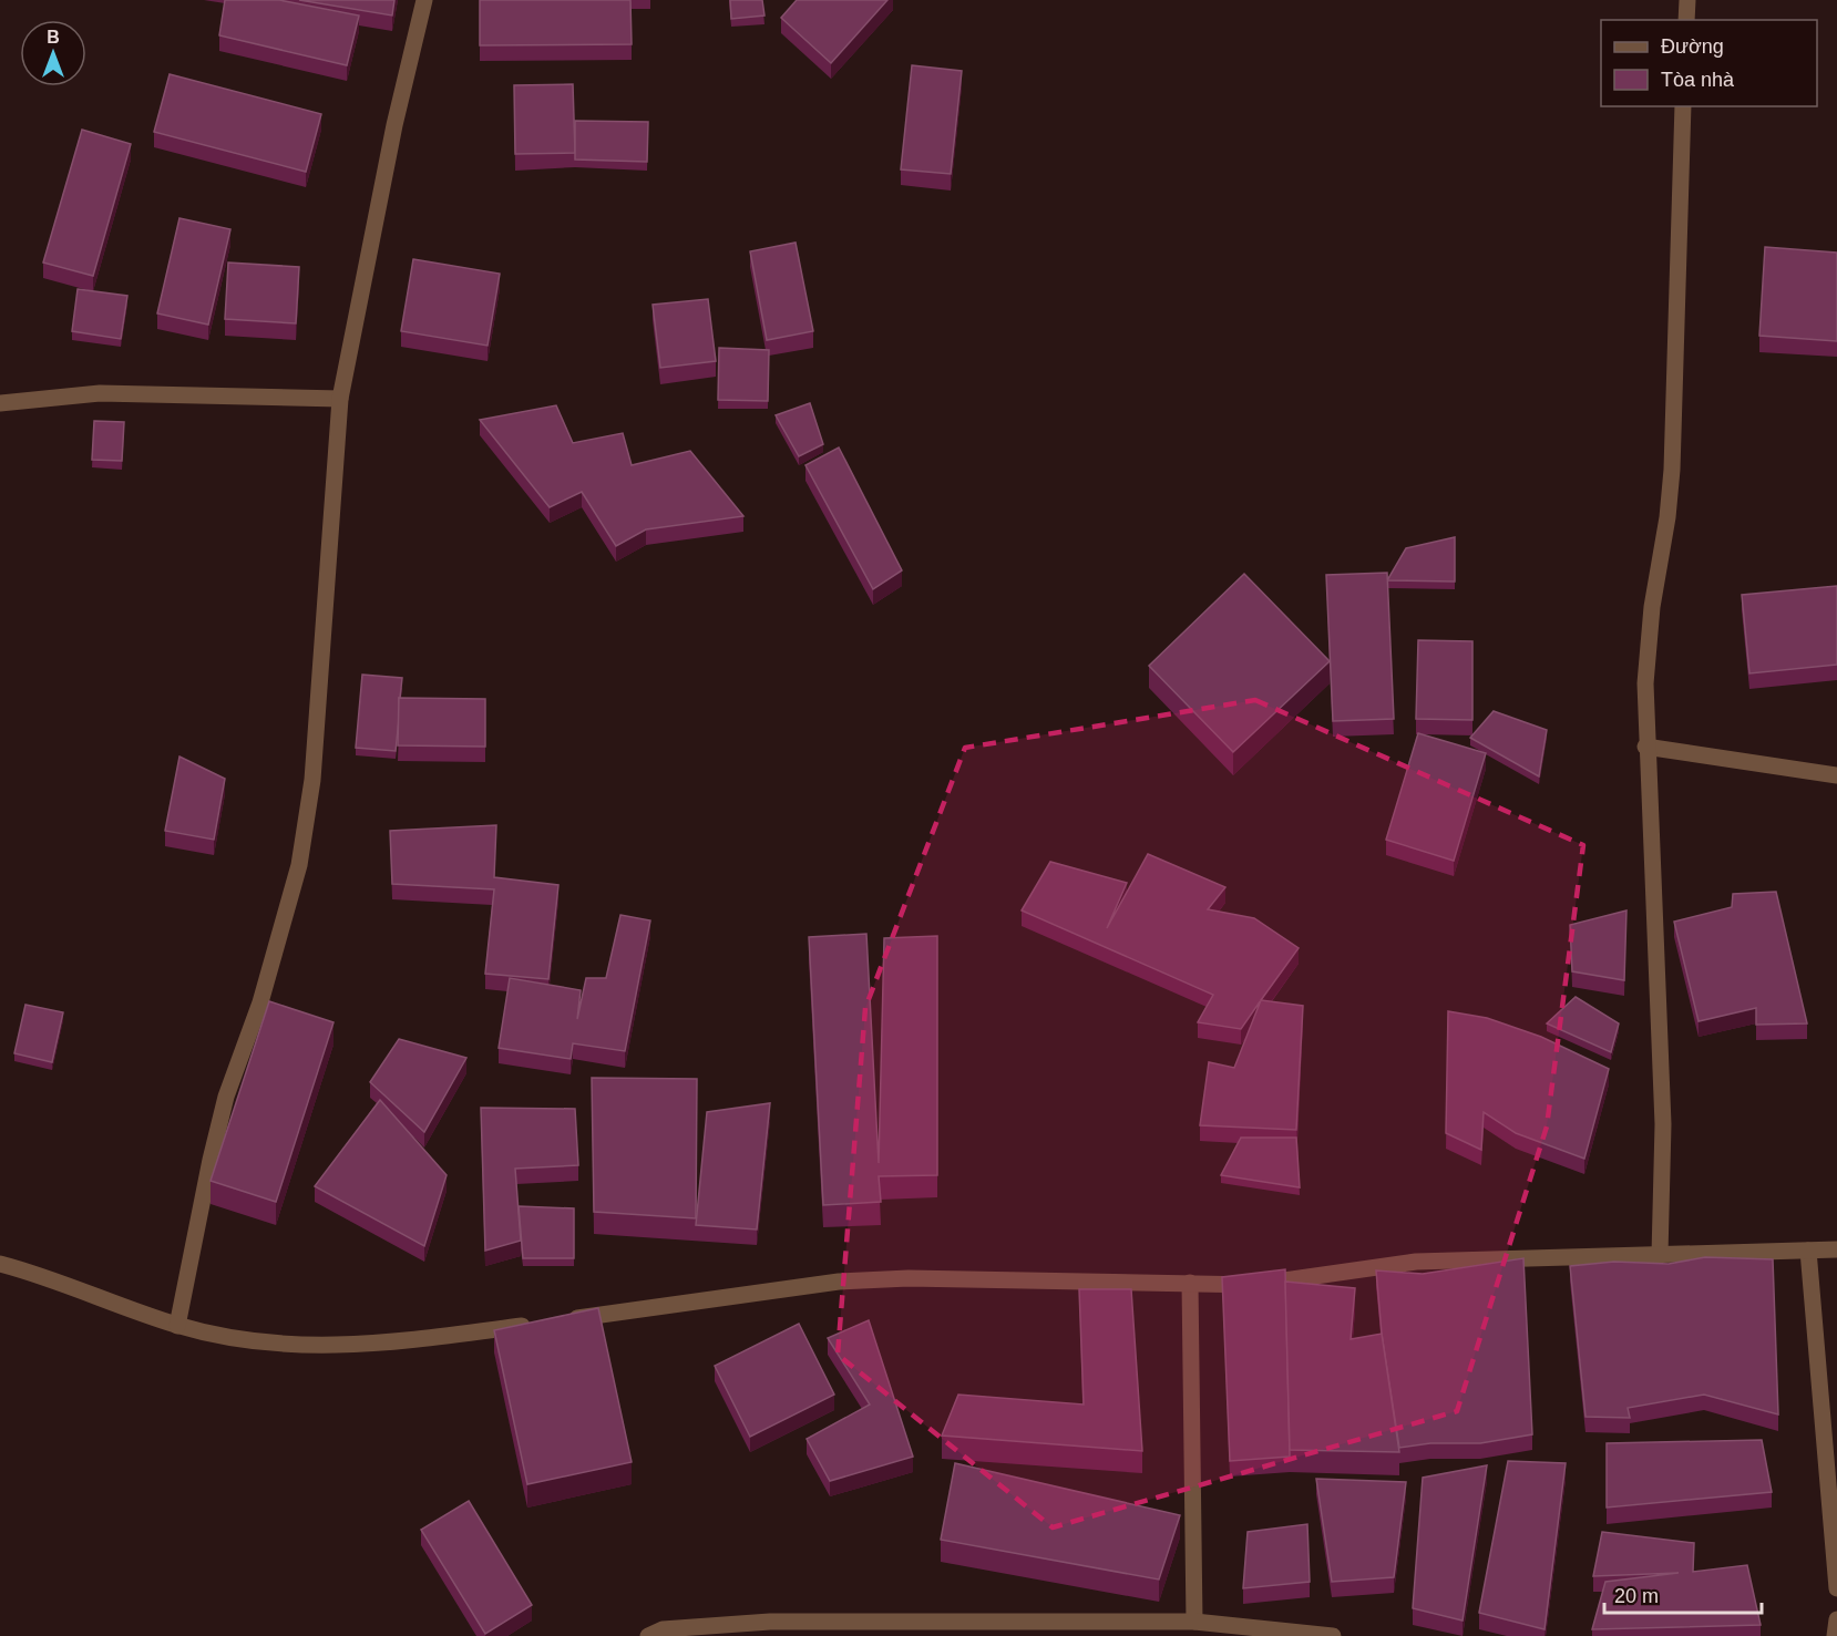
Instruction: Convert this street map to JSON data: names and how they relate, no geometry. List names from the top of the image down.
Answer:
{
  "legend": ["Đường", "Tòa nhà"],
  "scale_bar": "20 m",
  "north": "top"
}
